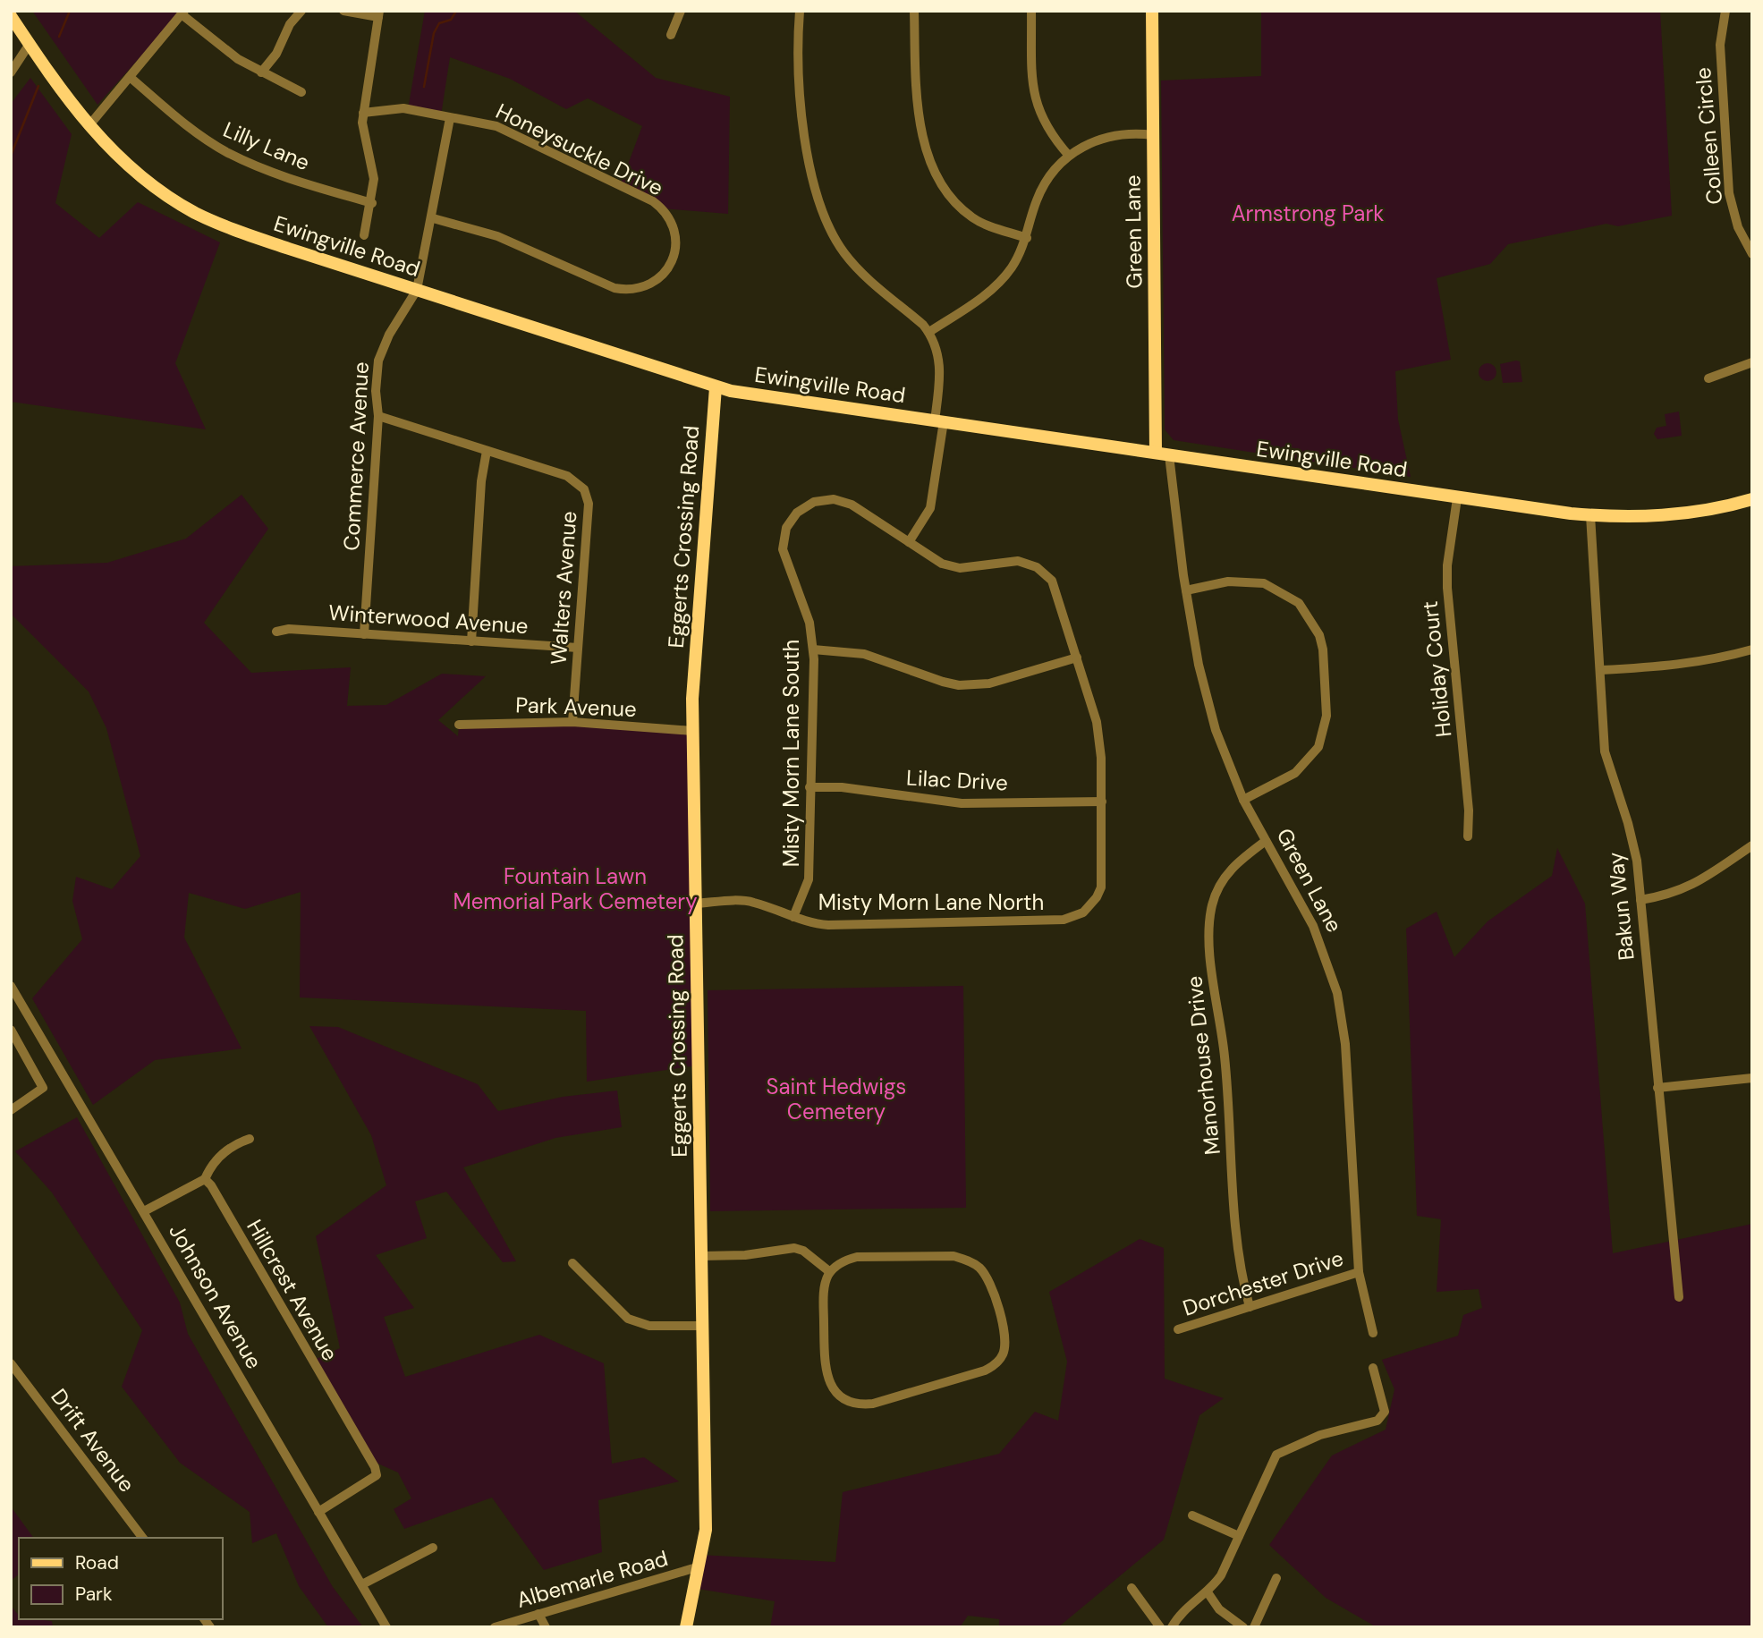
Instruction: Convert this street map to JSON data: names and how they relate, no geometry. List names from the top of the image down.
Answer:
{
  "streets": {
    "main road": ["Green Lane", "Ewingville Road", "Eggerts Crossing Road"],
    "street": [
      "Colleen Circle",
      "Lilly Lane",
      "Honeysuckle Drive",
      "Commerce Avenue",
      "Walters Avenue",
      "Winterwood Avenue",
      "Holiday Court",
      "Park Avenue",
      "Misty Morn Lane South",
      "Lilac Drive",
      "Misty Morn Lane North",
      "Bakun Way",
      "Manorhouse Drive",
      "Dorchester Drive",
      "Hillcrest Avenue",
      "Johnson Avenue",
      "Drift Avenue",
      "Albemarle Road"
    ]
  },
  "crossings": [
    ["Green Lane", "Ewingville Road"],
    ["Green Lane", "Manorhouse Drive"],
    ["Green Lane", "Dorchester Drive"],
    ["Ewingville Road", "Commerce Avenue"],
    ["Ewingville Road", "Eggerts Crossing Road"],
    ["Ewingville Road", "Holiday Court"],
    ["Ewingville Road", "Bakun Way"],
    ["Commerce Avenue", "Walters Avenue"],
    ["Commerce Avenue", "Winterwood Avenue"],
    ["Eggerts Crossing Road", "Park Avenue"],
    ["Eggerts Crossing Road", "Misty Morn Lane North"],
    ["Eggerts Crossing Road", "Albemarle Road"],
    ["Walters Avenue", "Winterwood Avenue"],
    ["Walters Avenue", "Park Avenue"],
    ["Misty Morn Lane South", "Lilac Drive"],
    ["Misty Morn Lane South", "Misty Morn Lane North"],
    ["Lilac Drive", "Misty Morn Lane North"],
    ["Manorhouse Drive", "Dorchester Drive"],
    ["Hillcrest Avenue", "Johnson Avenue"]
  ],
  "parks": ["Armstrong Park", "Fountain Lawn Memorial Park Cemetery", "Saint Hedwigs Cemetery"],
  "legend": ["Road", "Park"]
}
